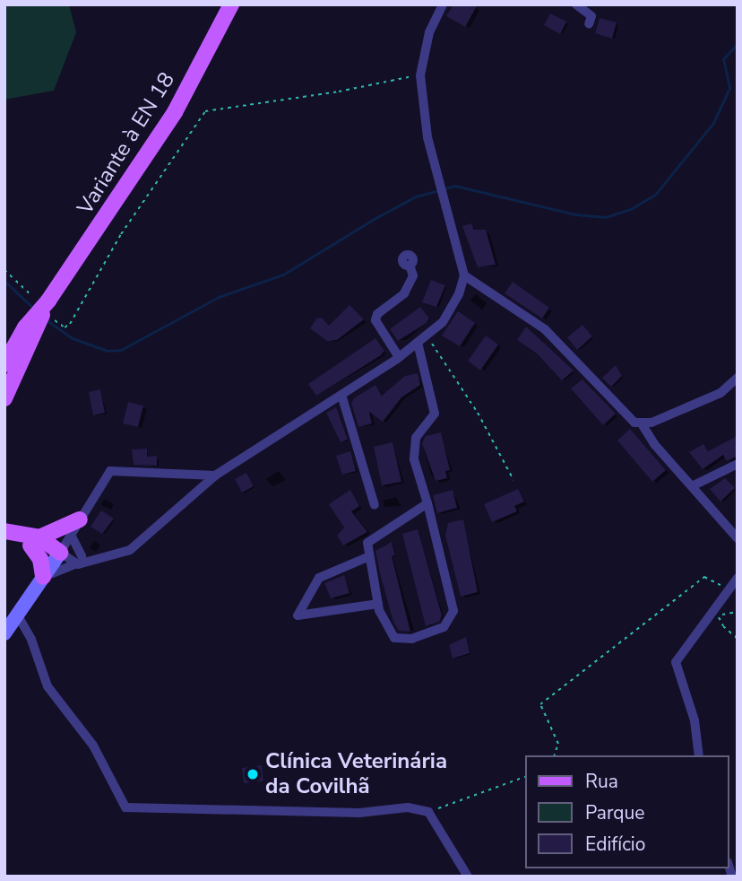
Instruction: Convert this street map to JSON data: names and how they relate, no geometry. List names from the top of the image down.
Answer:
{
  "streets": {
    "main road": ["Variante à EN 18"]
  },
  "places": ["Clínica Veterinária da Covilhã"],
  "legend": ["Rua", "Parque", "Edifício"]
}
